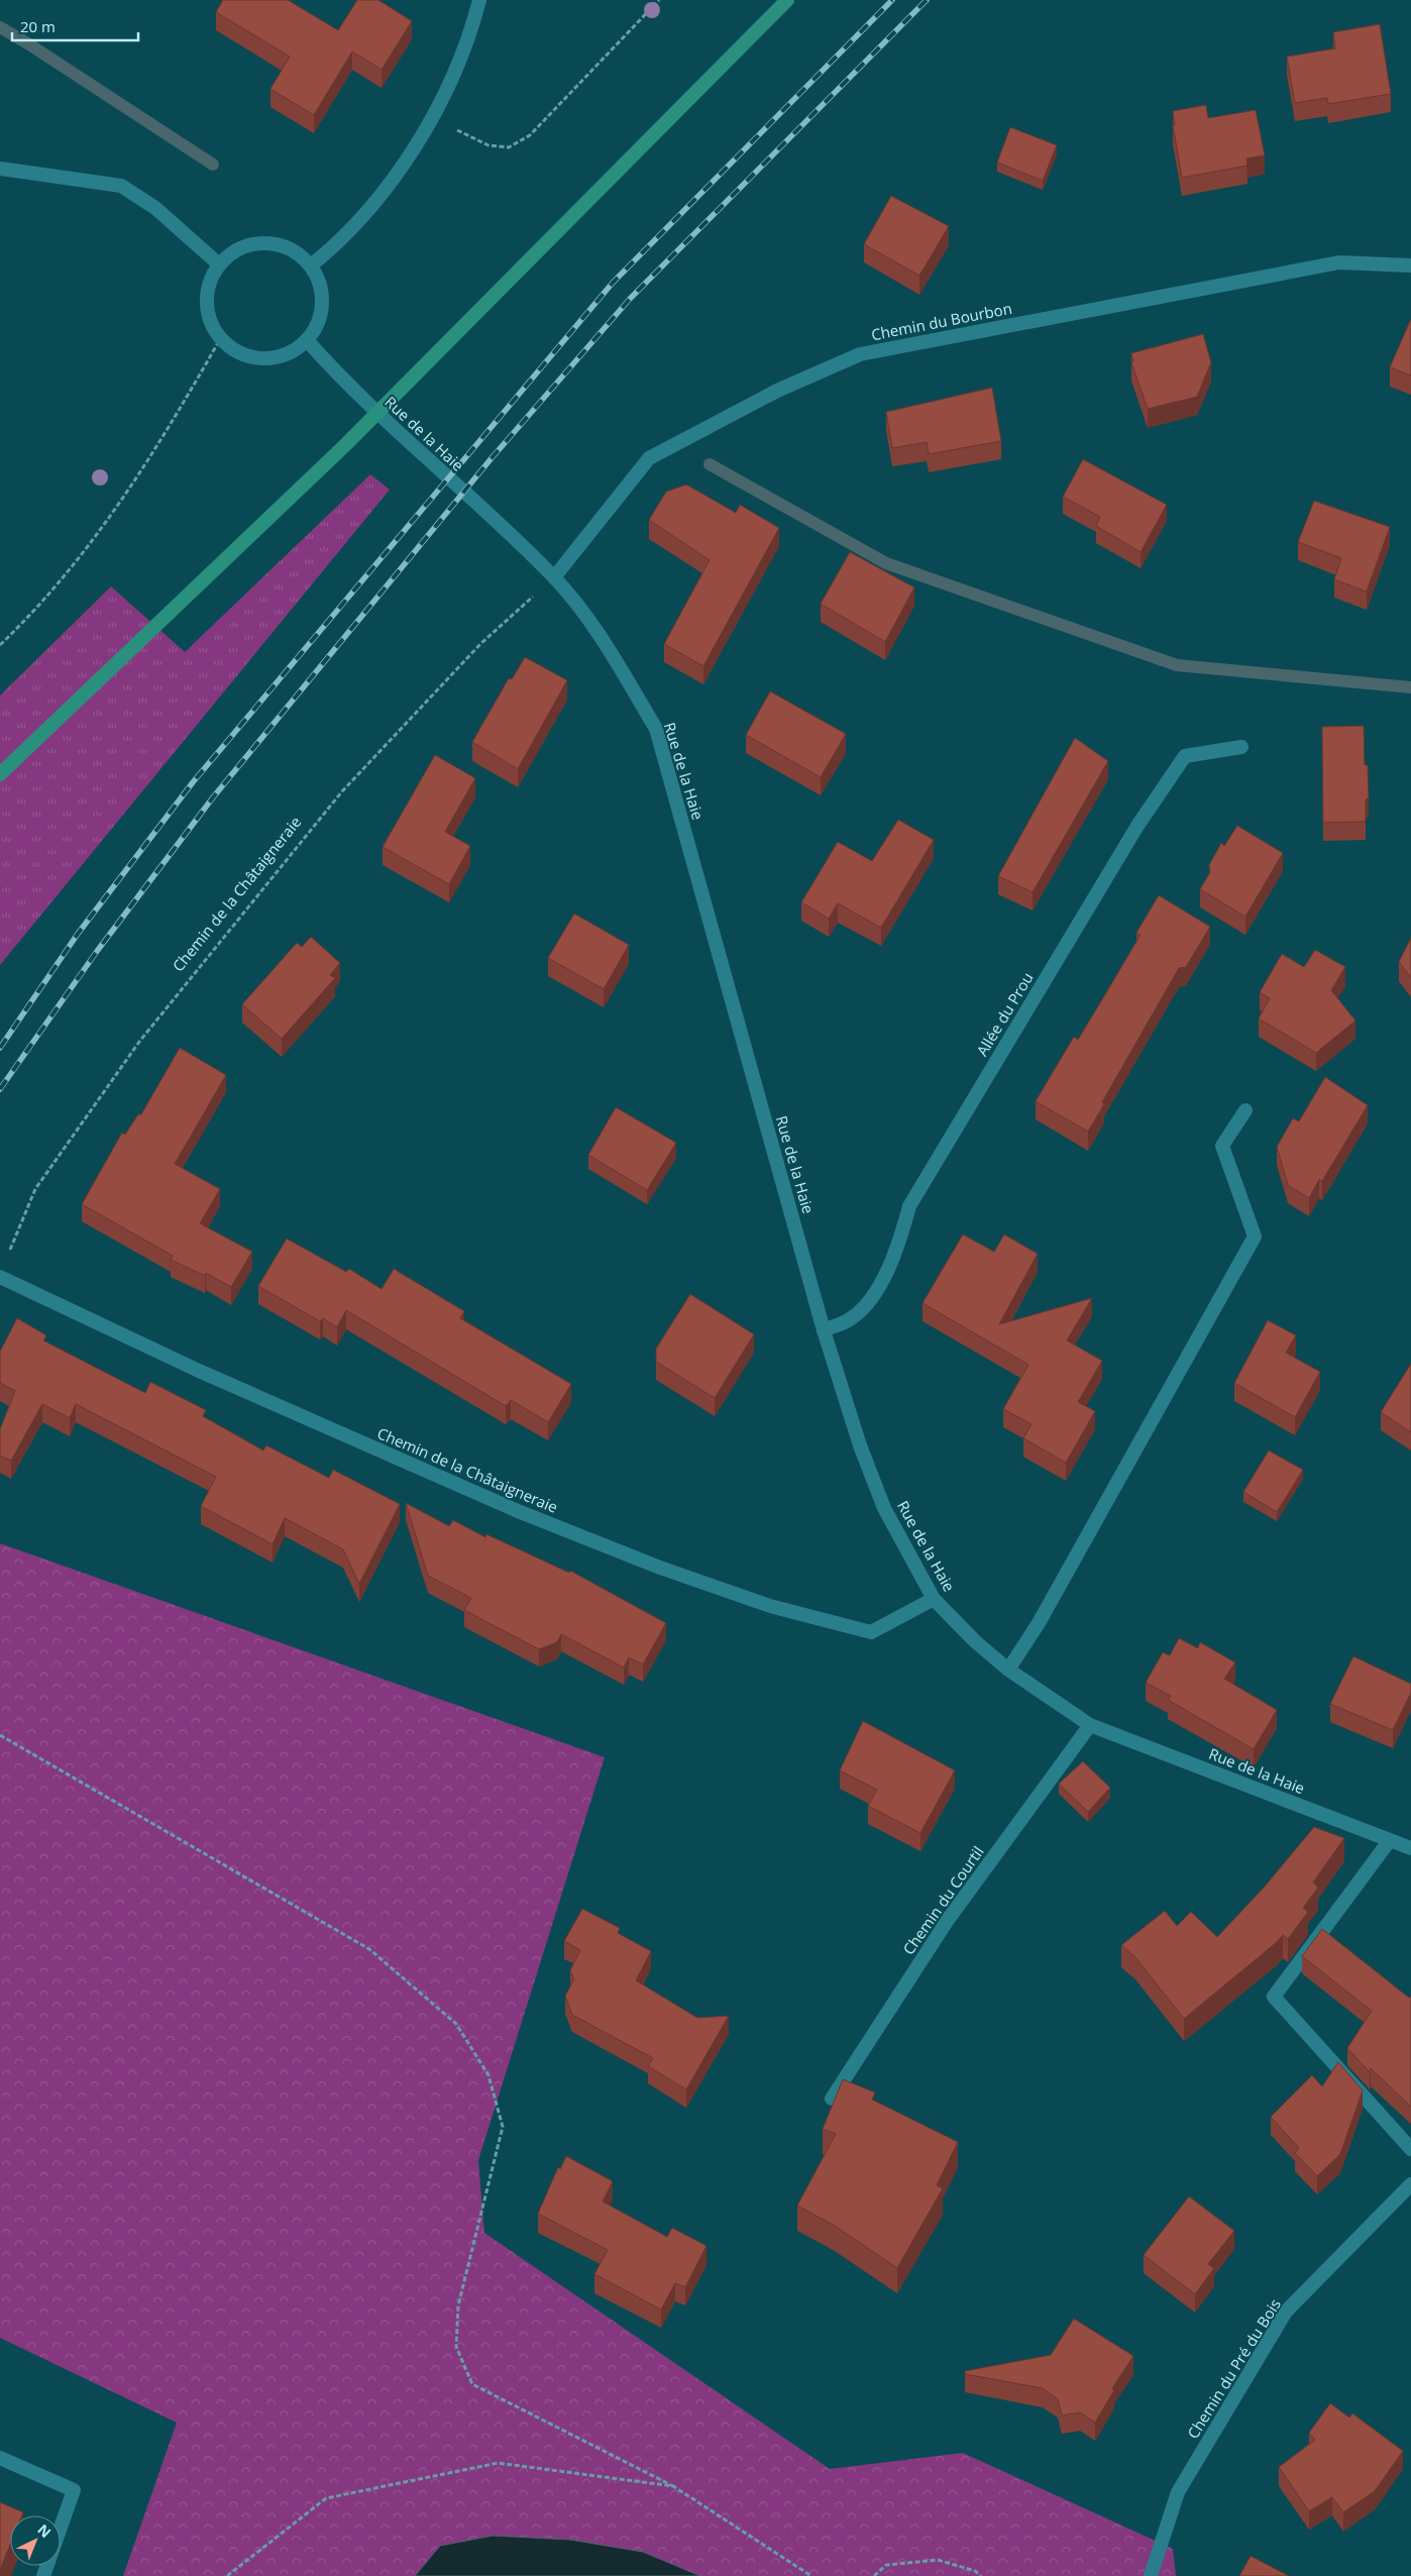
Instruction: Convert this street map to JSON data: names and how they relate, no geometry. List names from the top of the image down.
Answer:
{
  "streets": {
    "street": [
      "Chemin du Bourbon",
      "Rue de la Haie",
      "Chemin de la Châtaigneraie",
      "Allée du Prou",
      "Chemin du Courtil",
      "Chemin du Pré du Bois"
    ]
  },
  "crossings": [
    ["Chemin du Bourbon", "Rue de la Haie"],
    ["Chemin du Bourbon", "Chemin de la Châtaigneraie"],
    ["Rue de la Haie", "Chemin de la Châtaigneraie"],
    ["Rue de la Haie", "Allée du Prou"],
    ["Rue de la Haie", "Chemin du Courtil"]
  ],
  "scale_bar": "20 m",
  "north": "top right"
}
